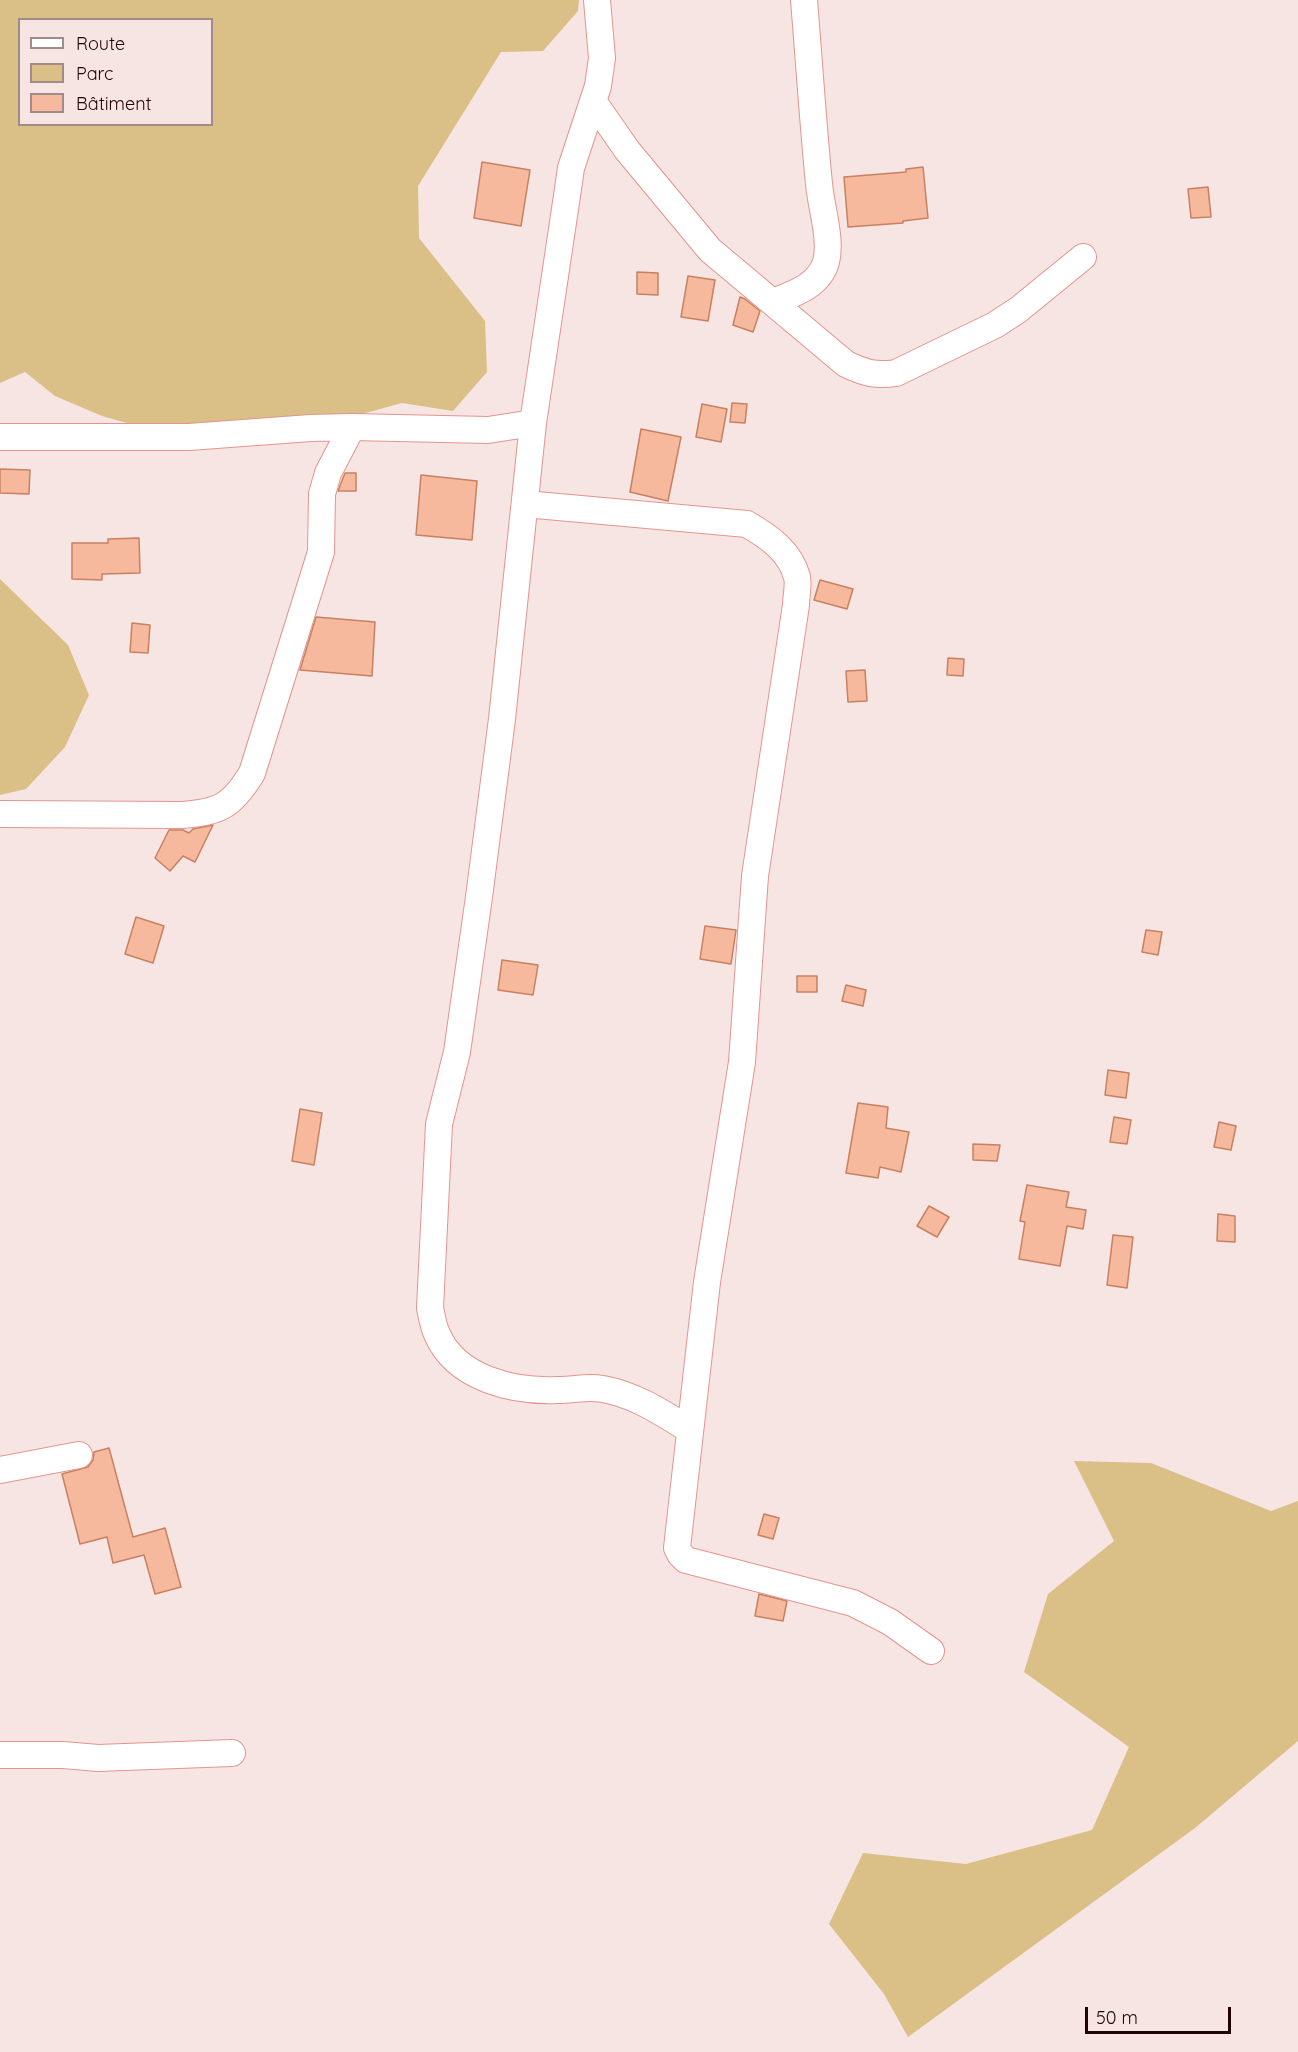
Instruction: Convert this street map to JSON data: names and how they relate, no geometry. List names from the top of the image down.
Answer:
{
  "legend": ["Route", "Parc", "Bâtiment"],
  "scale_bar": "50 m"
}
